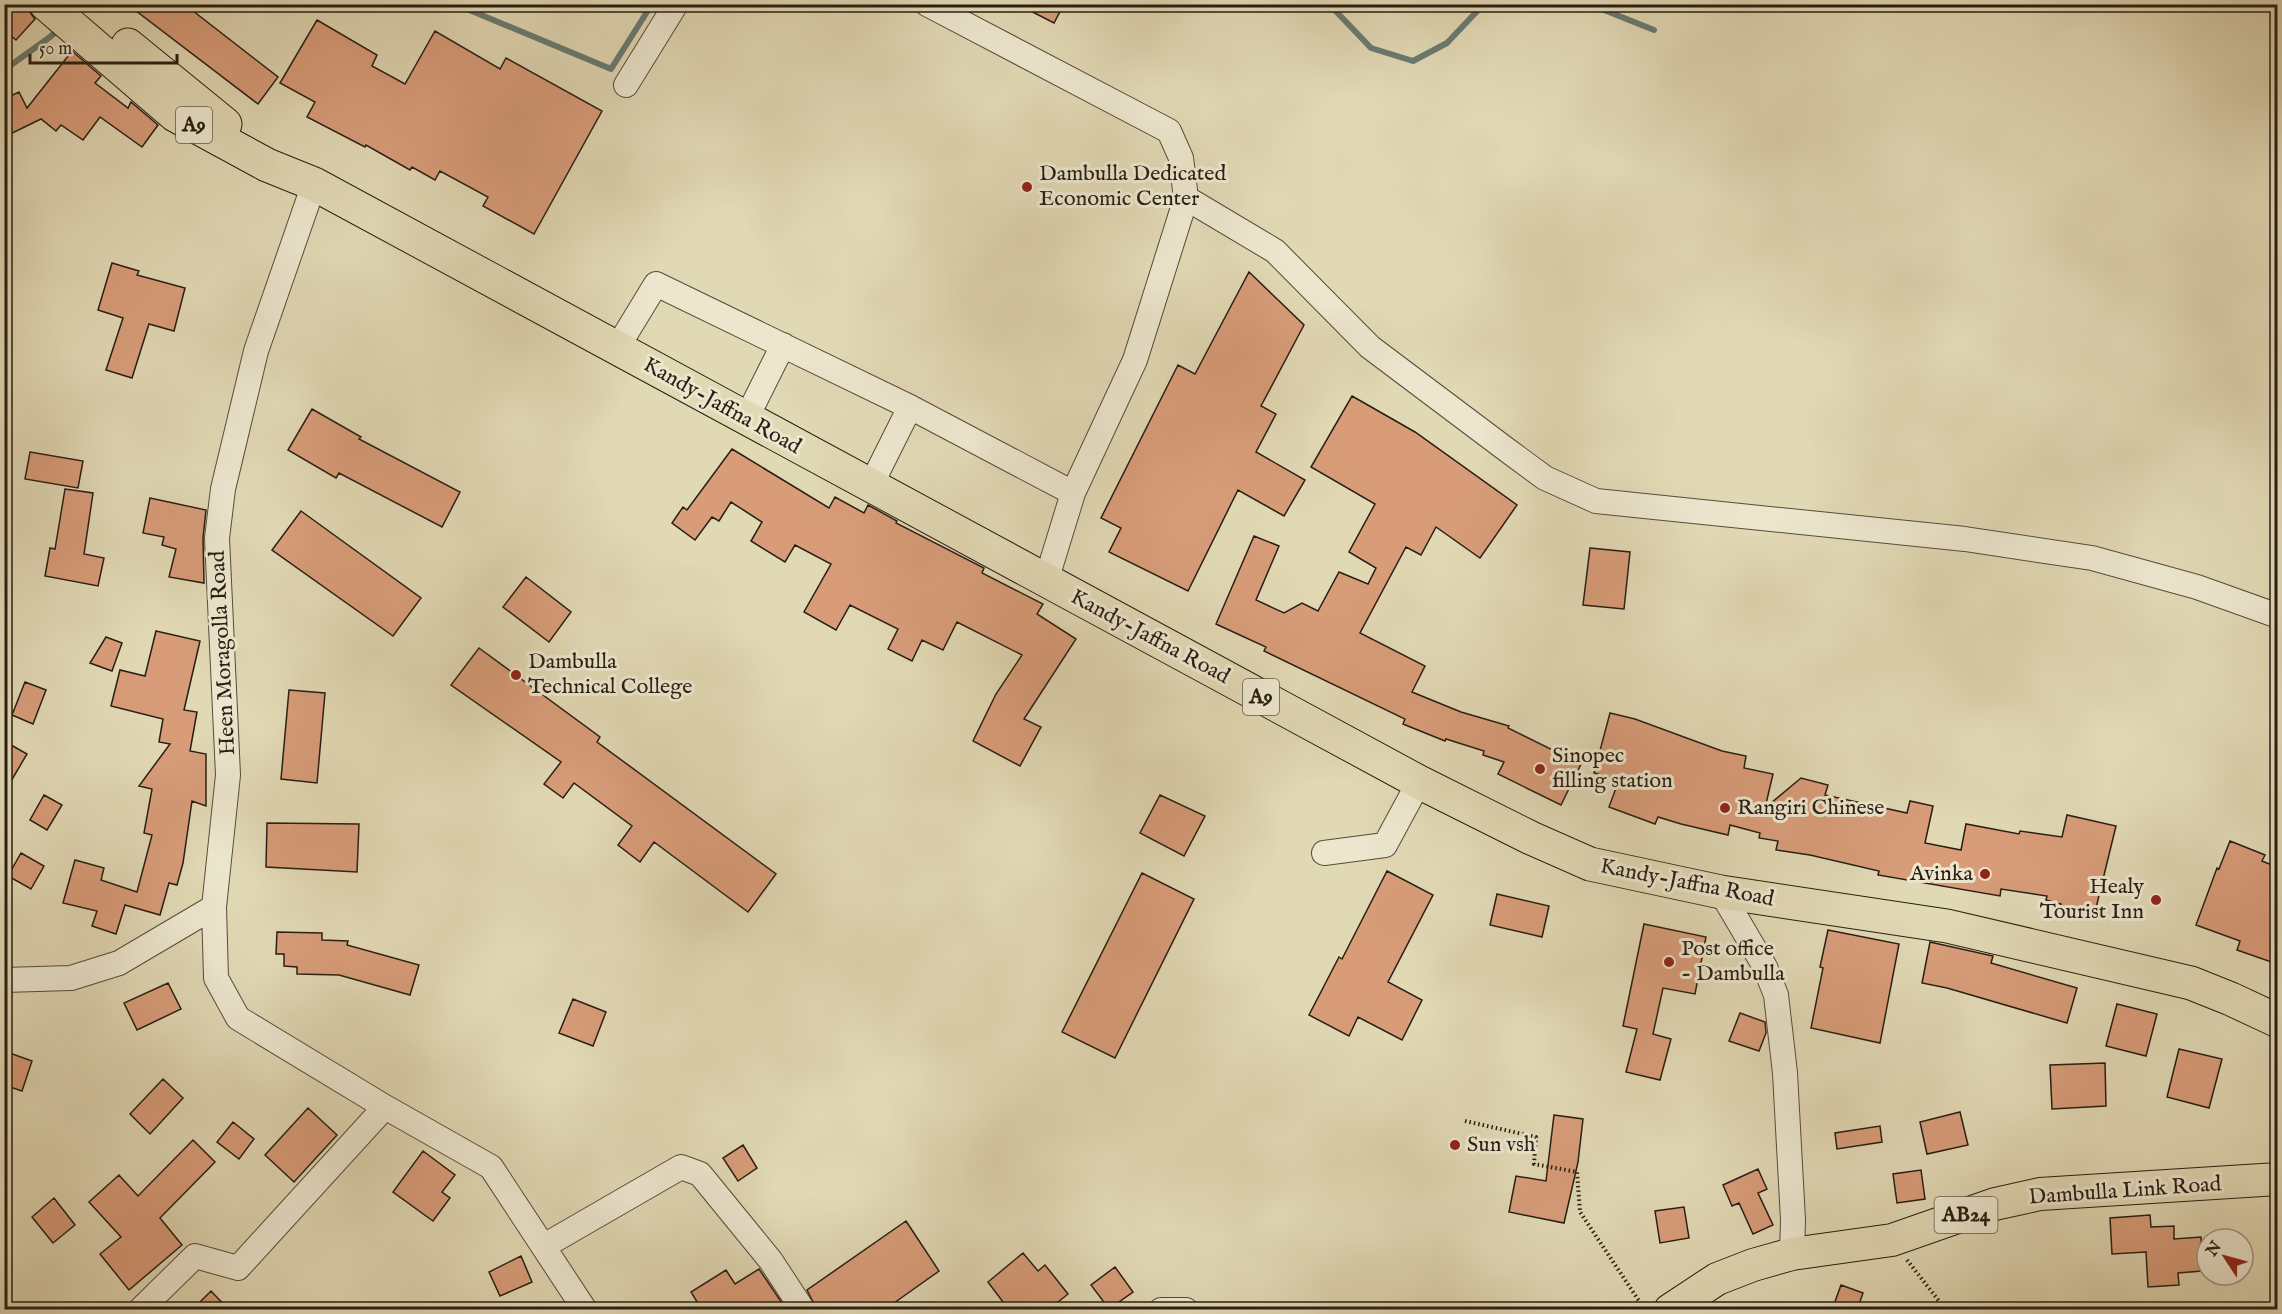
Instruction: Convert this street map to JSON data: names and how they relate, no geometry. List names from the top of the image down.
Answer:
{
  "streets": {
    "highway": ["A9", "Kandy-Jaffna Road"],
    "main road": ["Dambulla Link Road", "AB24"],
    "street": ["Heen Moragolla Road"]
  },
  "crossings": [
    ["Kandy-Jaffna Road", "Heen Moragolla Road"]
  ],
  "places": [
    "Dambulla Dedicated Economic Center",
    "Dambulla Technical College",
    "Sinopec filling station",
    "Rangiri Chinese",
    "Avinka",
    "Healy Tourist Inn",
    "Post office - Dambulla",
    "Sun vsh"
  ],
  "scale_bar": "50 m",
  "north": "top left"
}
